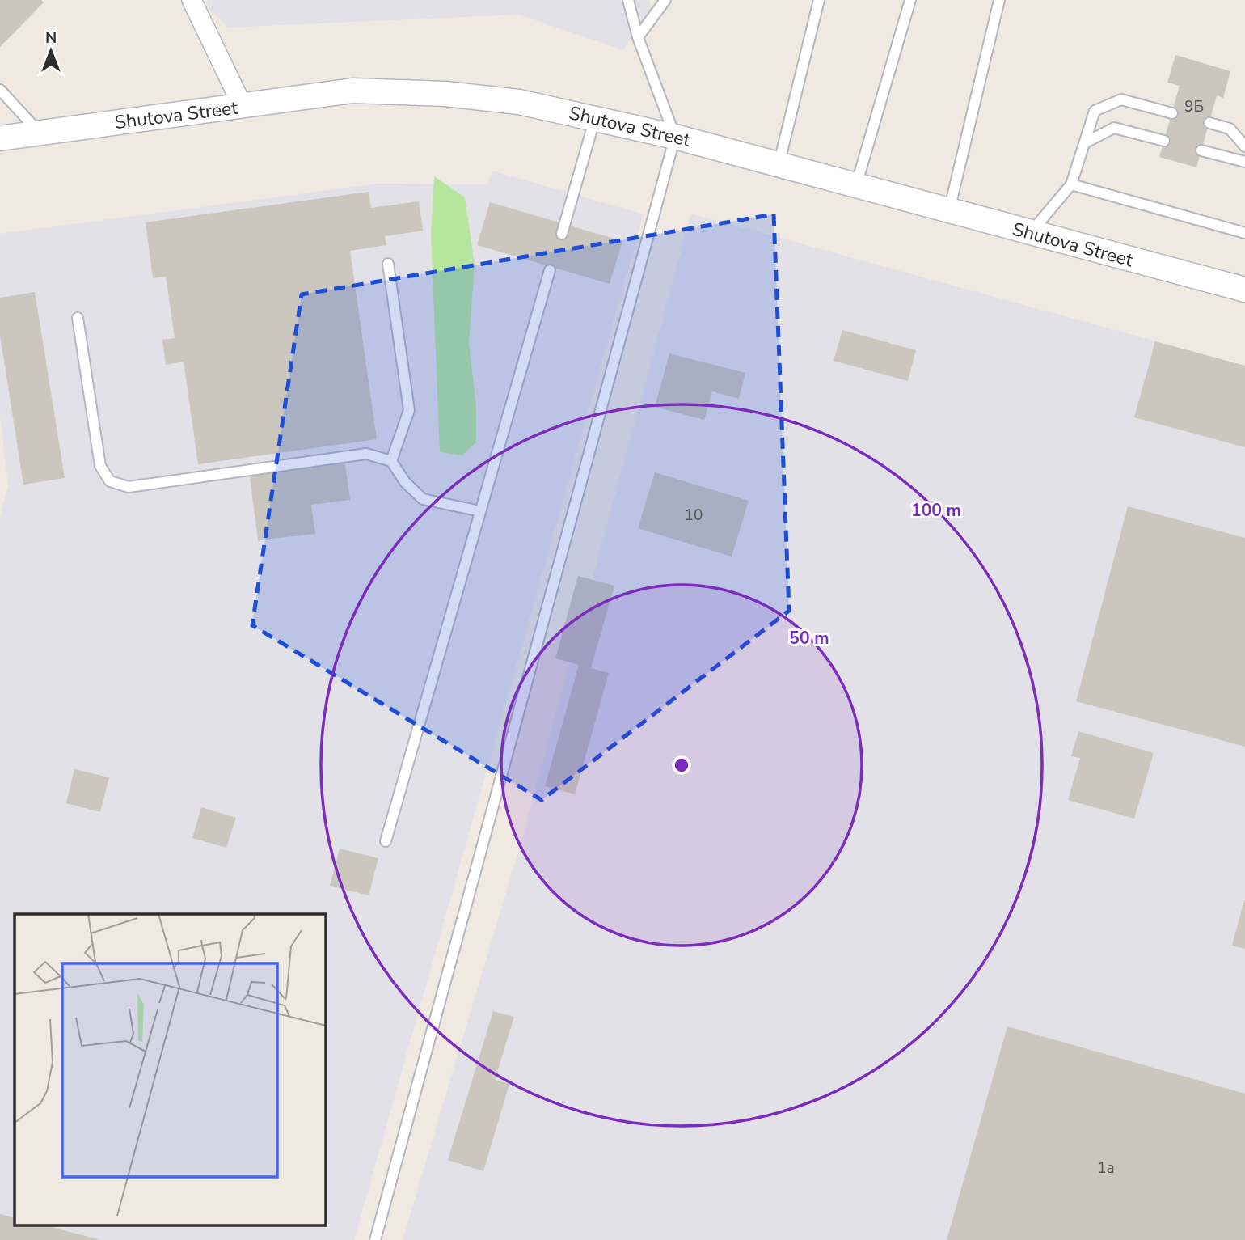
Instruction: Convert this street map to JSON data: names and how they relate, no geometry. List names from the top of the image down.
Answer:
{
  "streets": {
    "street": ["Shutova Street"]
  },
  "house_numbers": ["9Б", "10", "1а"],
  "north": "top",
  "rings": ["100 m", "50 m"]
}
